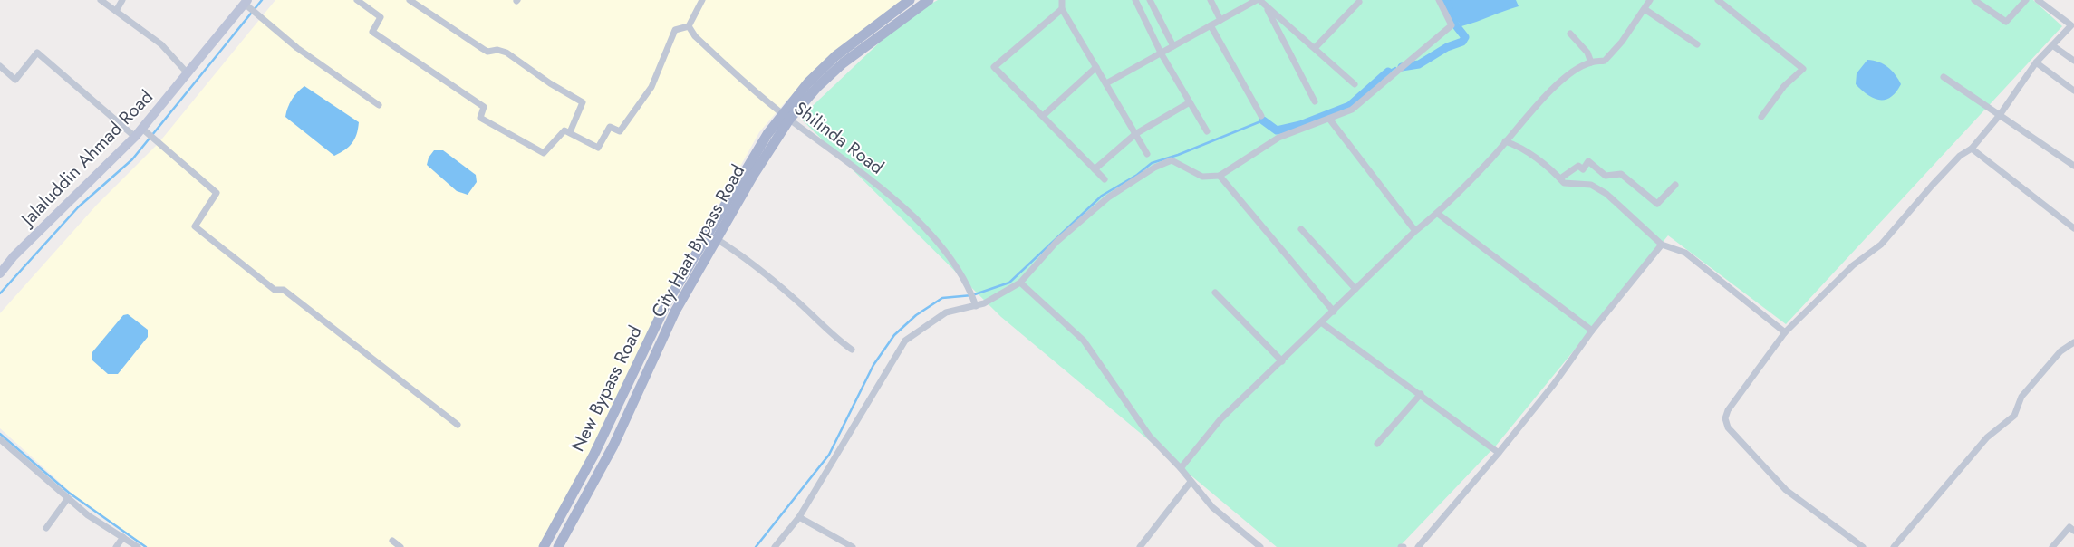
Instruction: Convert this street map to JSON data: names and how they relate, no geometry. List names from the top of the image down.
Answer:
{
  "streets": {
    "main road": ["City Haat Bypass Road", "New Bypass Road"],
    "street": ["Shilinda Road", "Jalaluddin Ahmad Road"]
  },
  "crossings": [
    ["Shilinda Road", "City Haat Bypass Road"],
    ["Shilinda Road", "New Bypass Road"],
    ["City Haat Bypass Road", "New Bypass Road"]
  ]
}
